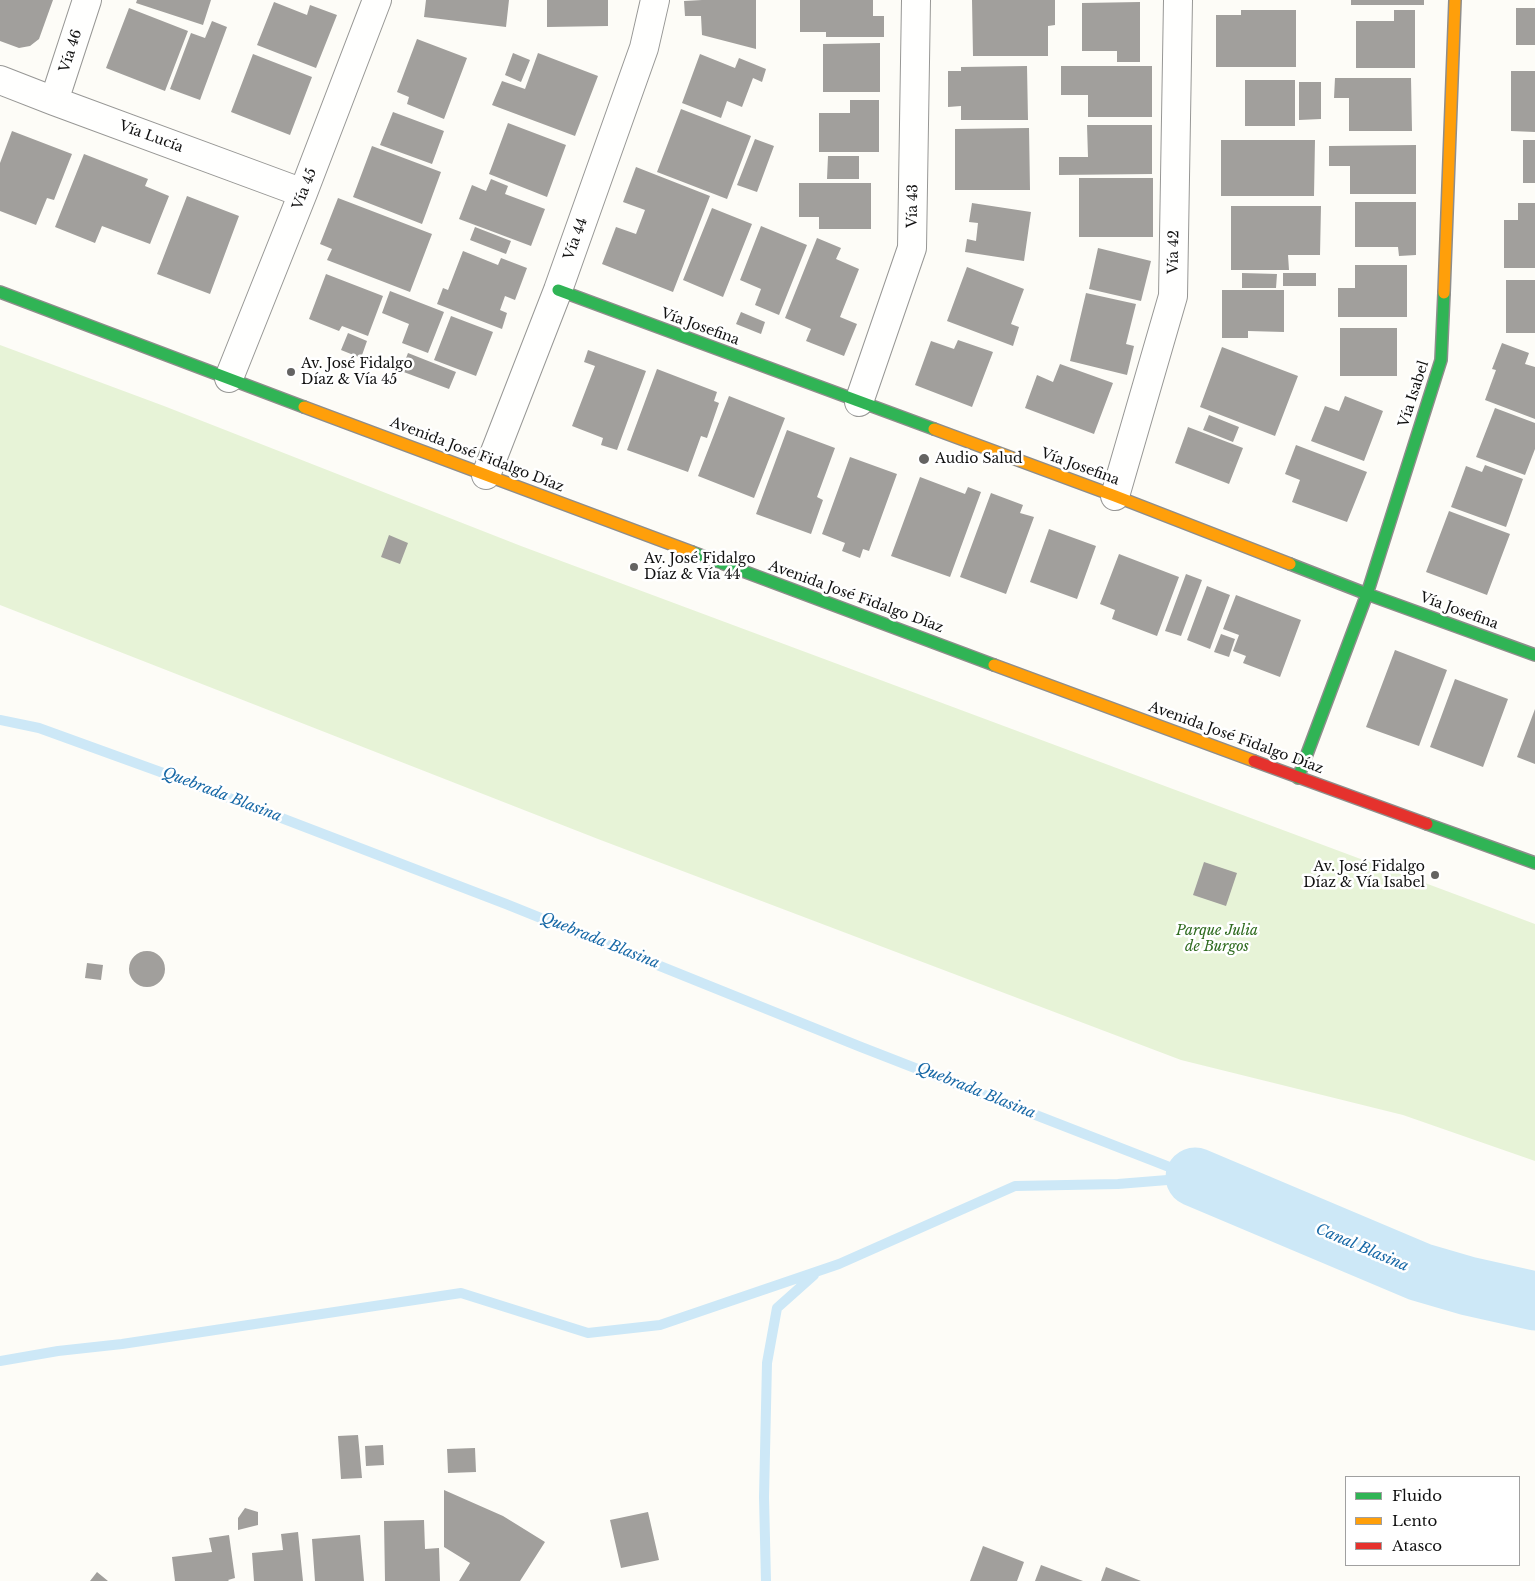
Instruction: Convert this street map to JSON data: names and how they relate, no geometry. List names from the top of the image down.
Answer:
{
  "streets": {
    "street": [
      "Vía 46",
      "Vía Lucía",
      "Vía 45",
      "Vía 43",
      "Vía 44",
      "Vía 42",
      "Vía Josefina",
      "Vía Isabel",
      "Avenida José Fidalgo Díaz"
    ]
  },
  "crossings": [
    ["Vía 46", "Vía Lucía"],
    ["Vía Lucía", "Vía 45"],
    ["Vía 45", "Avenida José Fidalgo Díaz"],
    ["Vía 43", "Vía Josefina"],
    ["Vía 44", "Vía Josefina"],
    ["Vía 44", "Avenida José Fidalgo Díaz"],
    ["Vía 42", "Vía Josefina"],
    ["Vía Josefina", "Vía Isabel"],
    ["Vía Isabel", "Avenida José Fidalgo Díaz"]
  ],
  "water": ["Quebrada Blasina", "Canal Blasina"],
  "parks": ["Parque Julia de Burgos"],
  "places": [
    "Av. José Fidalgo Díaz & Vía 45",
    "Audio Salud",
    "Av. José Fidalgo Díaz & Vía 44",
    "Av. José Fidalgo Díaz & Vía Isabel"
  ],
  "legend": ["Fluido", "Lento", "Atasco"]
}
